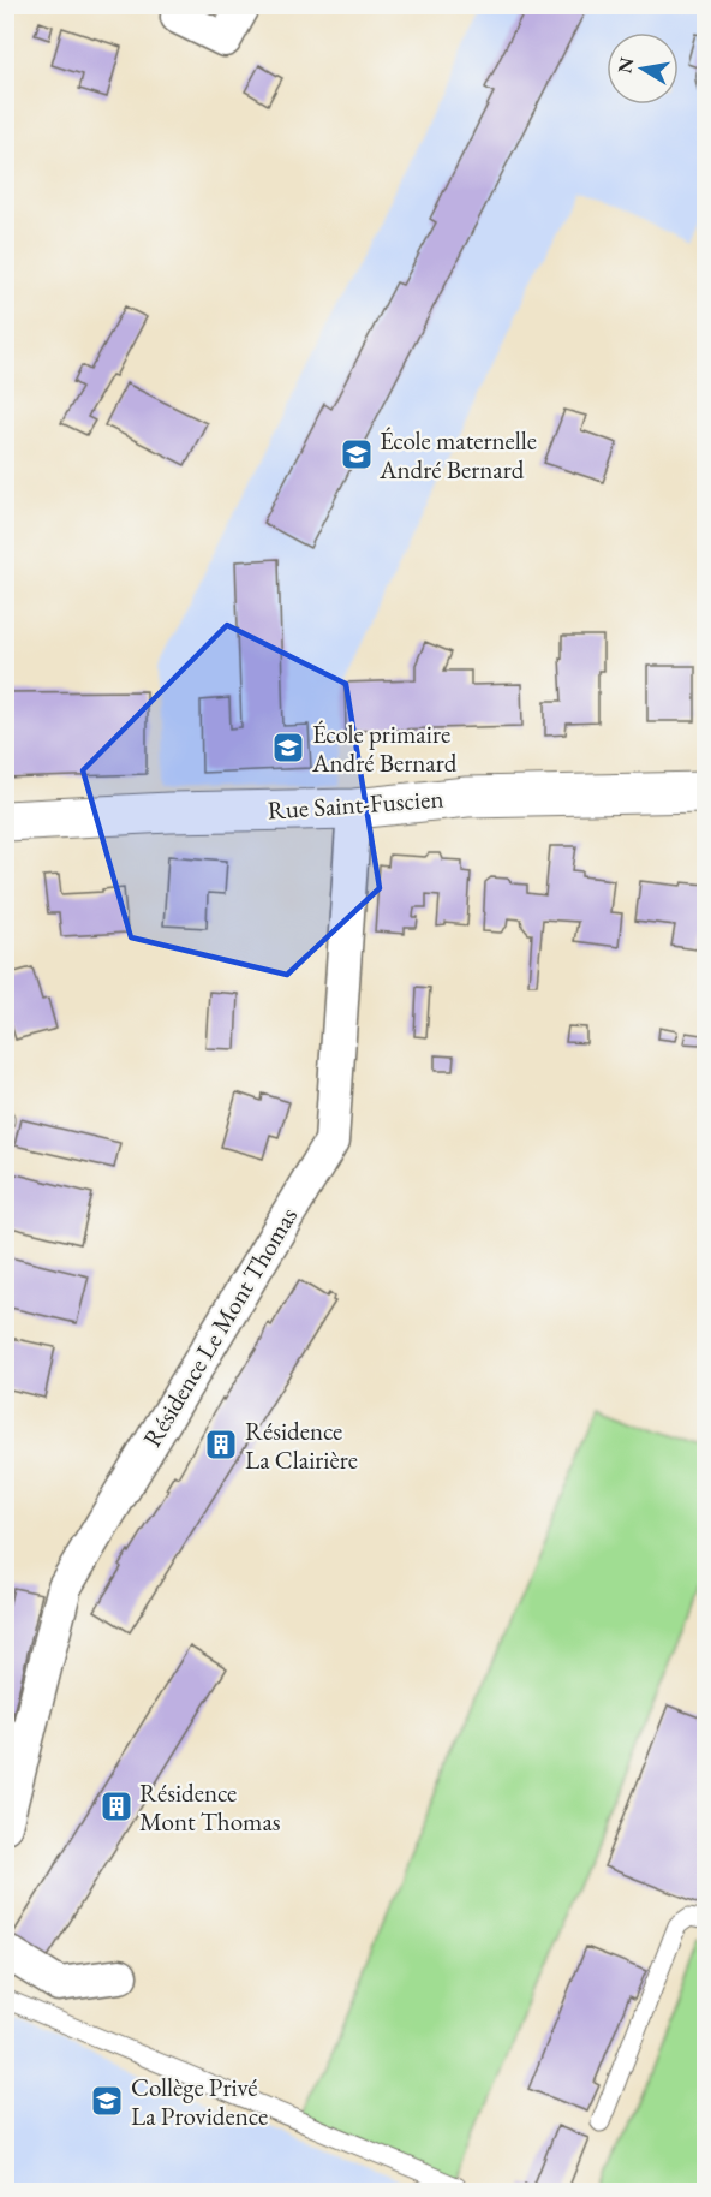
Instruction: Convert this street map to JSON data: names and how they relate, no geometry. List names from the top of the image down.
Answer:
{
  "streets": {
    "main road": ["Rue Saint-Fuscien"],
    "street": ["Résidence Le Mont Thomas"]
  },
  "crossings": [
    ["Rue Saint-Fuscien", "Résidence Le Mont Thomas"]
  ],
  "places": {
    "school or university": ["École maternelle André Bernard", "École primaire André Bernard", "Collège Privé La Providence"],
    "building": ["Résidence La Clairière", "Résidence Mont Thomas"]
  },
  "north": "left"
}
